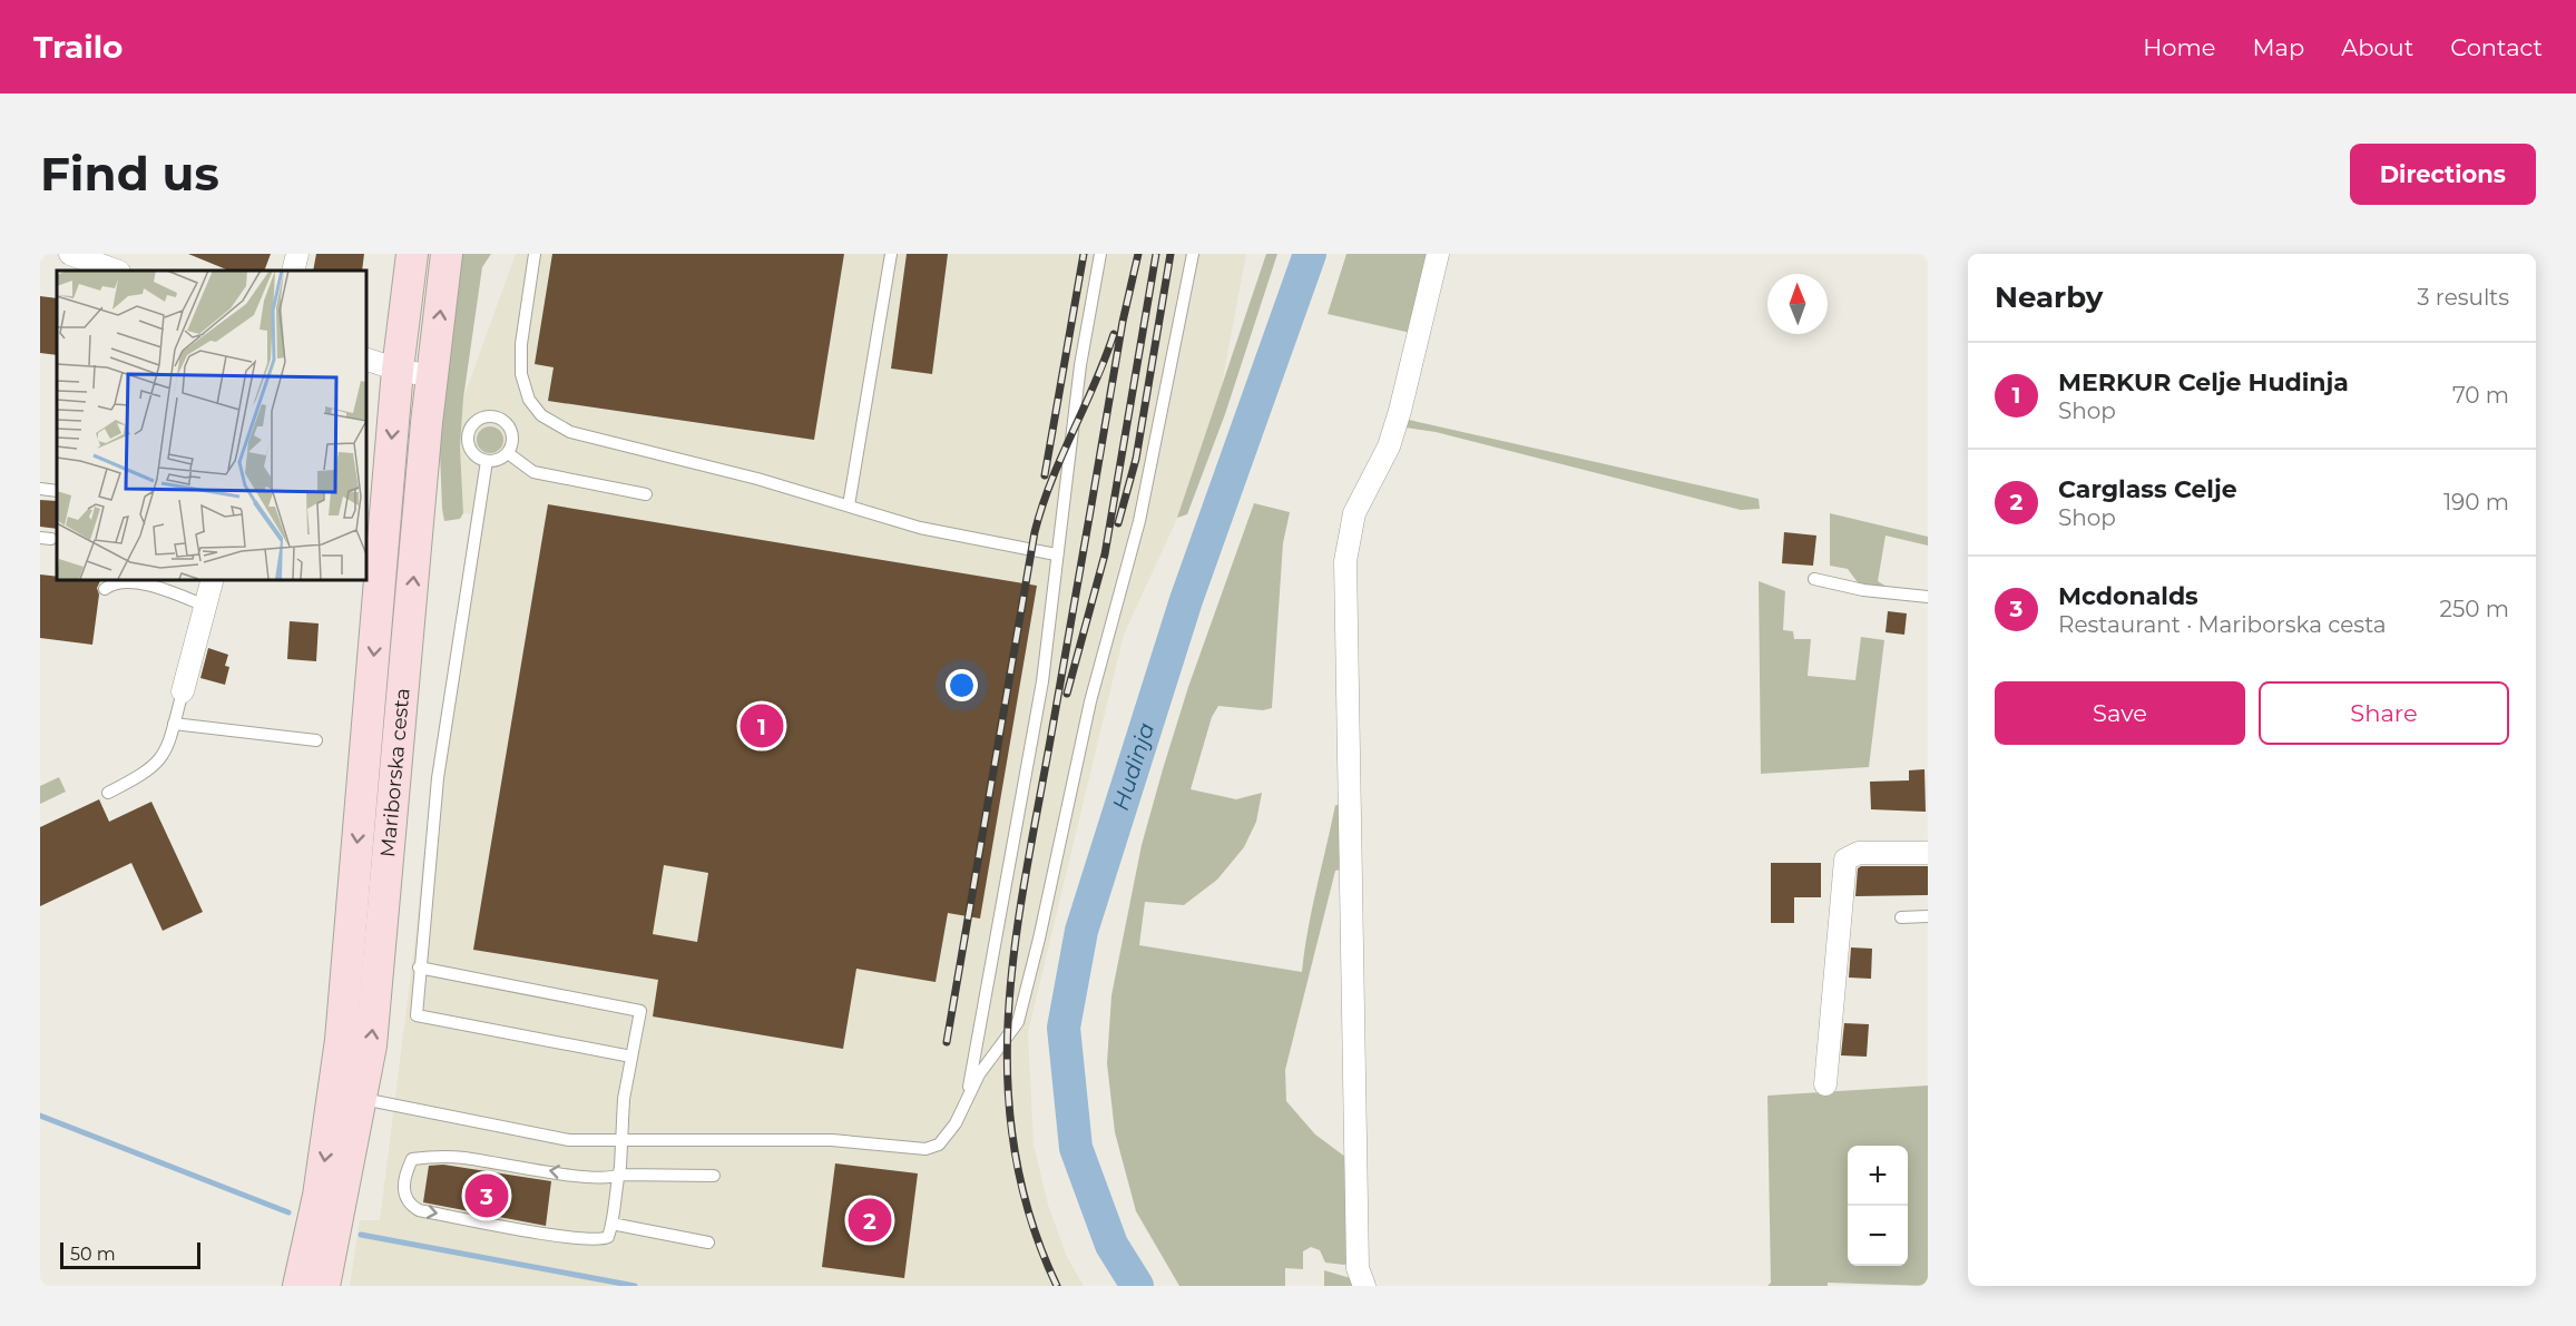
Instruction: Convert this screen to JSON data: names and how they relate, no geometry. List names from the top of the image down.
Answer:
{
  "streets": {
    "main road": ["Mariborska cesta"]
  },
  "water": ["Hudinja"],
  "scale_bar": "50 m",
  "north": "top",
  "page": {
    "header": "Trailo",
    "nav": [
      "Home",
      "Map",
      "About",
      "Contact"
    ],
    "buttons": [
      "Directions",
      ["Save", "Share"]
    ],
    "title": "Find us",
    "heading": ["Nearby", "3 results"],
    "list": [
      {
        "mark": "1",
        "name": "MERKUR Celje Hudinja",
        "note": "Shop",
        "value": "70 m"
      },
      {
        "mark": "2",
        "name": "Carglass Celje",
        "note": "Shop",
        "value": "190 m"
      },
      {
        "mark": "3",
        "name": "Mcdonalds",
        "note": "Restaurant · Mariborska cesta",
        "value": "250 m"
      }
    ],
    "pins": ["1", "3", "2"],
    "map_buttons": ["+", "−"],
    "scale": "50 m"
  }
}
